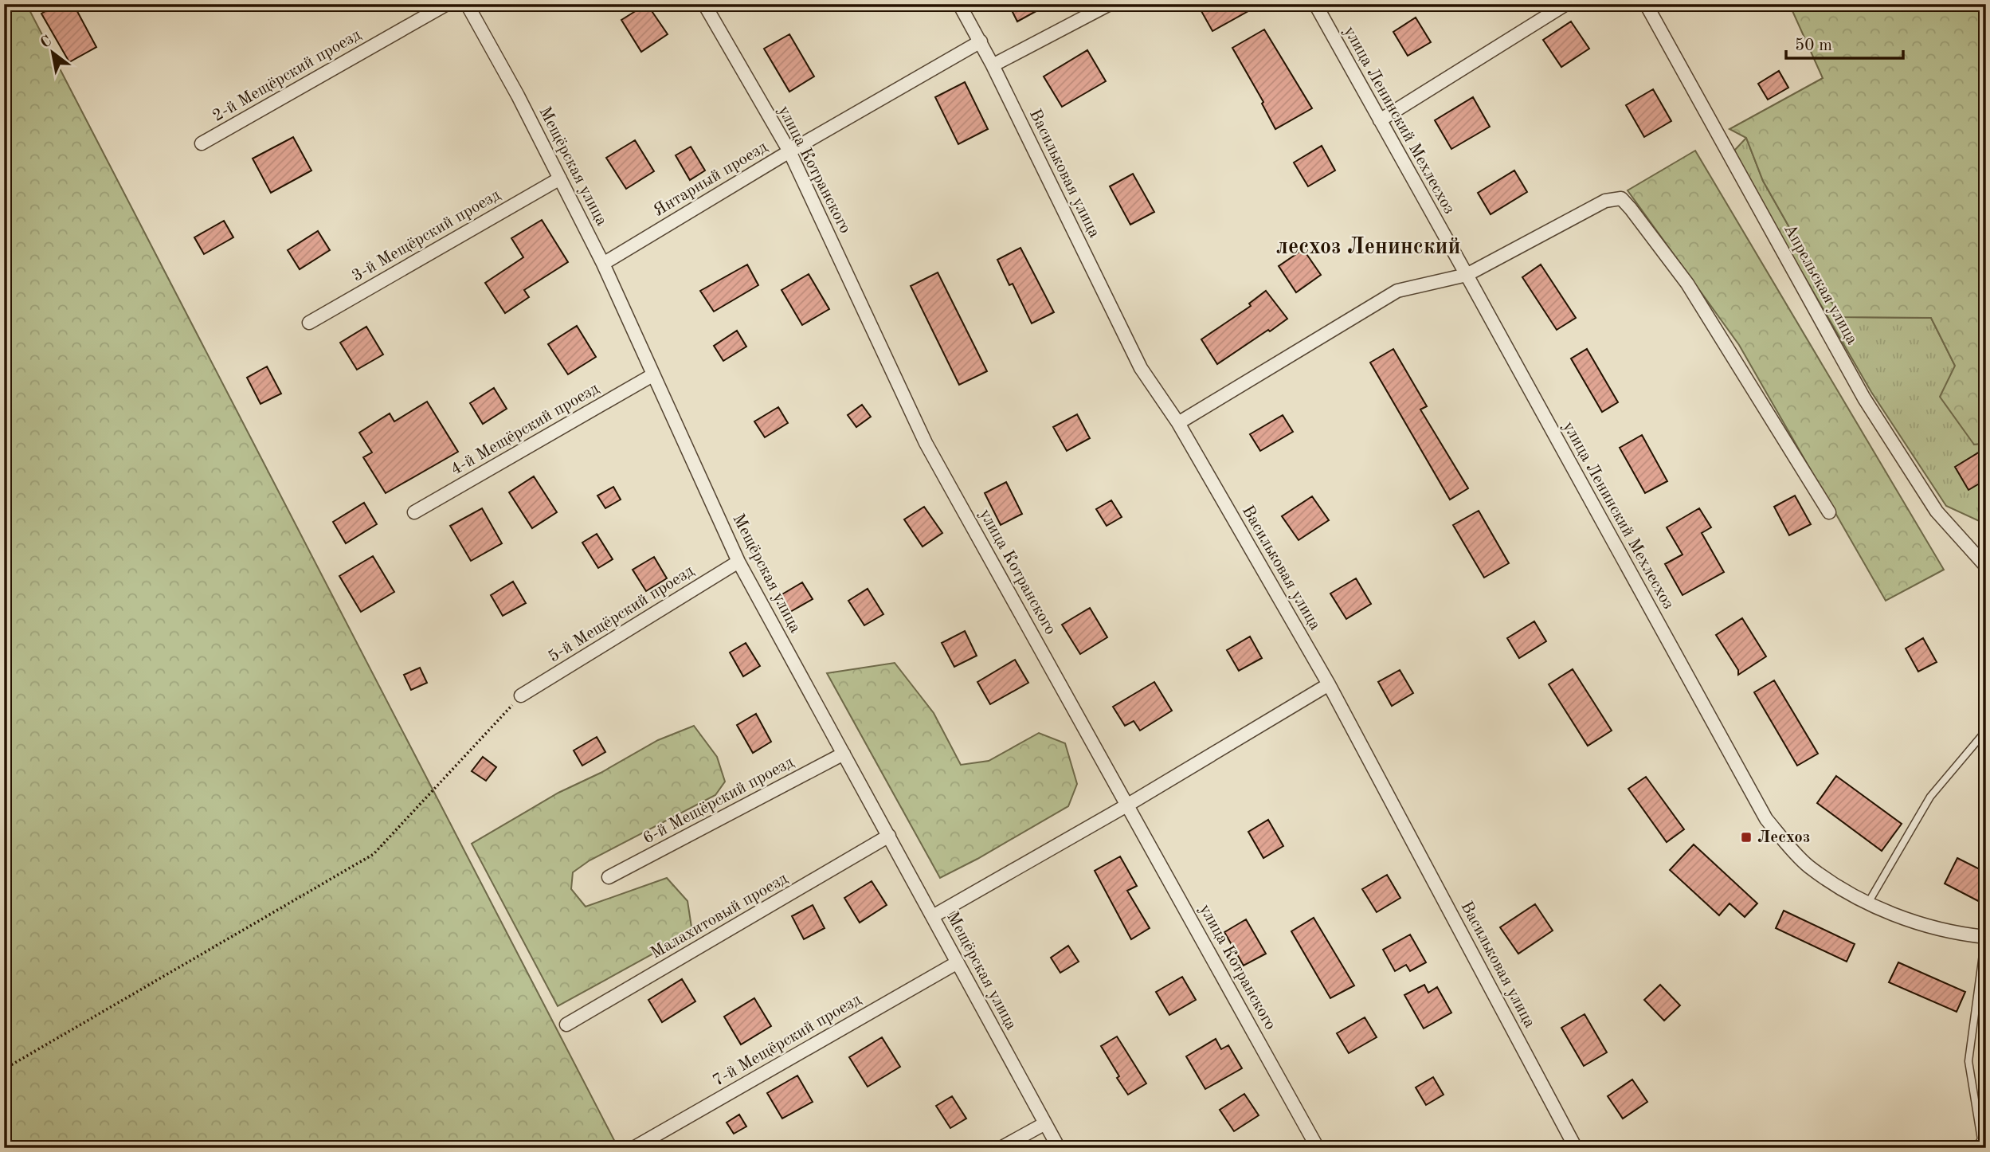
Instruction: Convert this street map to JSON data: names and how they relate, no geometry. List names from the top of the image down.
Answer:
{
  "streets": {
    "street": [
      "2-й Мещёрский проезд",
      "улица Ленинский Мехлесхоз",
      "Мещёрская улица",
      "улица Котранского",
      "Васильковая улица",
      "Янтарный проезд",
      "3-й Мещёрский проезд",
      "Апрельская улица",
      "4-й Мещёрский проезд",
      "5-й Мещёрский проезд",
      "6-й Мещёрский проезд",
      "Малахитовый проезд",
      "7-й Мещёрский проезд"
    ]
  },
  "crossings": [
    ["Мещёрская улица", "Янтарный проезд"],
    ["Мещёрская улица", "3-й Мещёрский проезд"],
    ["Мещёрская улица", "4-й Мещёрский проезд"],
    ["Мещёрская улица", "5-й Мещёрский проезд"],
    ["Мещёрская улица", "6-й Мещёрский проезд"],
    ["Мещёрская улица", "Малахитовый проезд"],
    ["Мещёрская улица", "7-й Мещёрский проезд"],
    ["улица Котранского", "Янтарный проезд"],
    ["Васильковая улица", "Янтарный проезд"]
  ],
  "districts": ["лесхоз Ленинский"],
  "places": {
    "transit": ["Лесхоз"]
  },
  "scale_bar": "50 m",
  "north": "top left"
}
